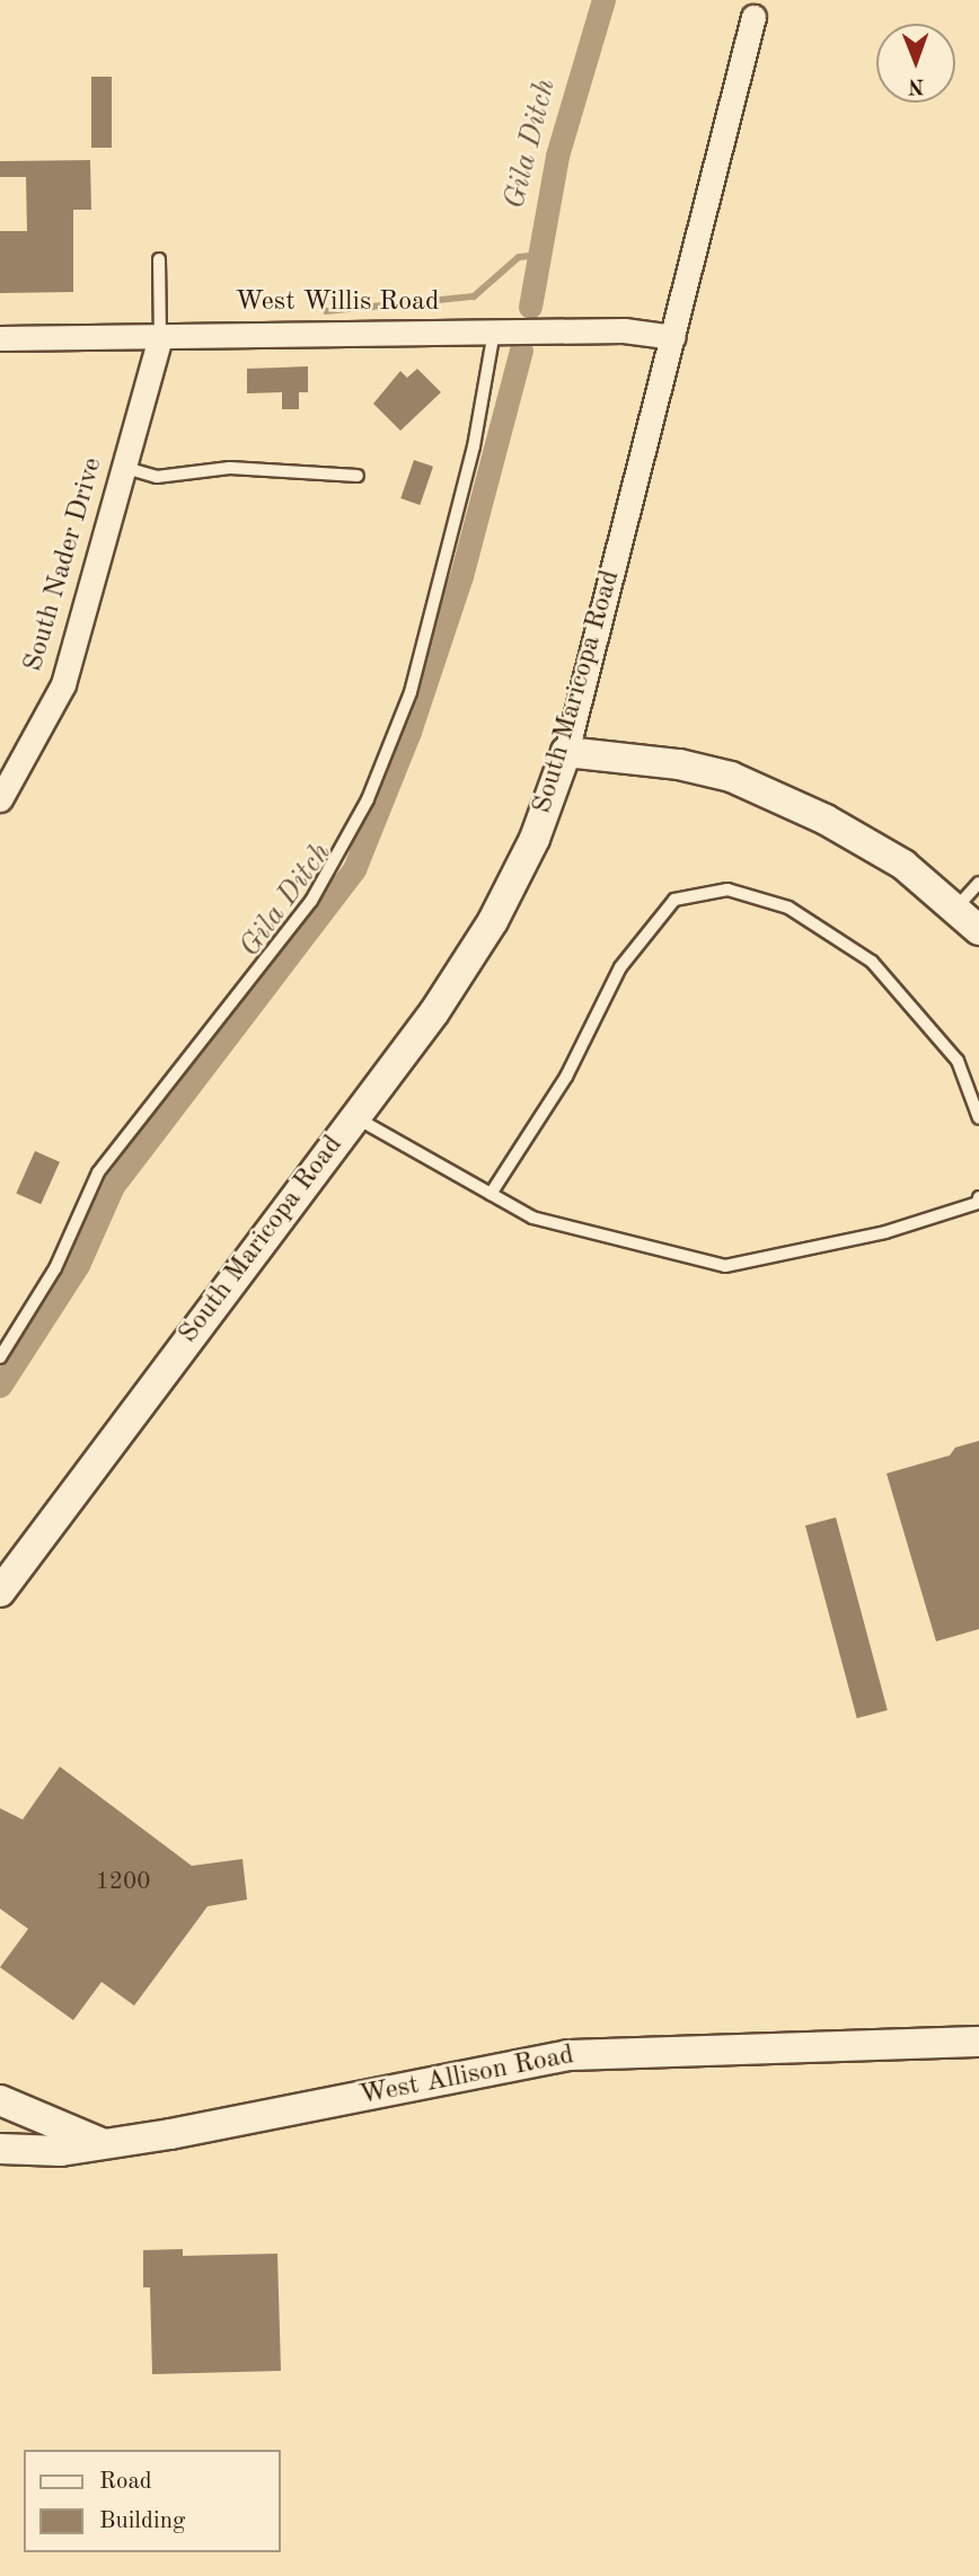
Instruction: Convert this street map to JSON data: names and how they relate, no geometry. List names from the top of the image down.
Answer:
{
  "streets": {
    "street": [
      "West Willis Road",
      "South Nader Drive",
      "South Maricopa Road",
      "West Allison Road"
    ]
  },
  "crossings": [
    ["West Willis Road", "South Nader Drive"],
    ["West Willis Road", "South Maricopa Road"]
  ],
  "water": ["Gila Ditch"],
  "house_numbers": ["1200"],
  "legend": ["Road", "Building"],
  "north": "bottom"
}
